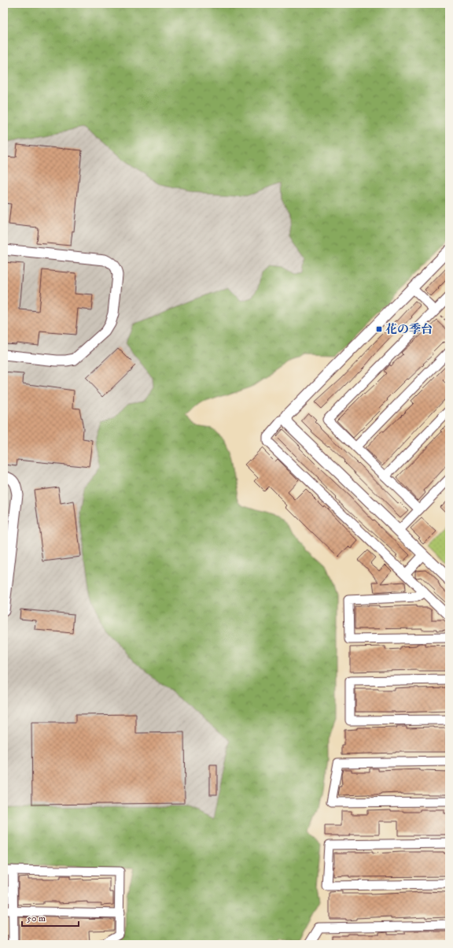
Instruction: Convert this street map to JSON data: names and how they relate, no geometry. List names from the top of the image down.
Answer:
{
  "places": {
    "transit": ["花の季台"]
  },
  "scale_bar": "50 m"
}
